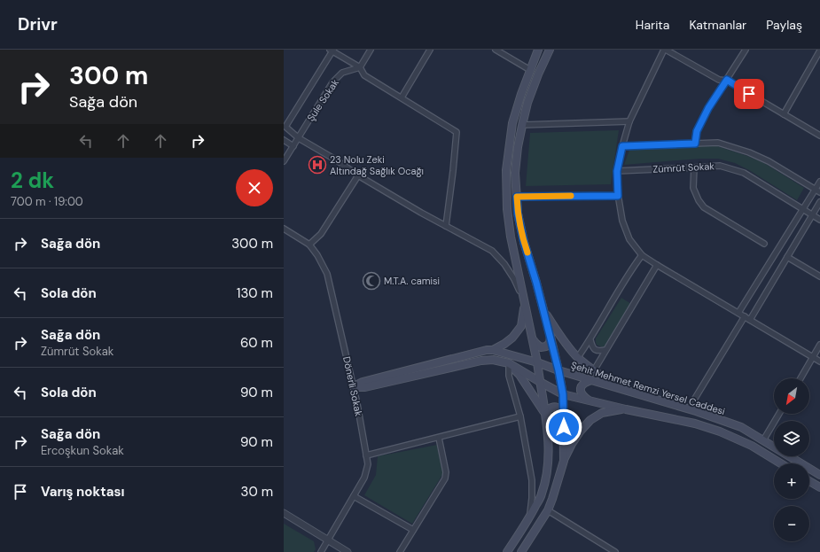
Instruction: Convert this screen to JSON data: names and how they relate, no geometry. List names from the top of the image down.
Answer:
{
  "streets": {
    "main road": ["Şehit Mehmet Remzi Yersel Caddesi"],
    "street": ["Şule Sokak", "Zümrüt Sokak", "Dönerli Sokak"]
  },
  "crossings": [
    ["Dönerli Sokak", "Şehit Mehmet Remzi Yersel Caddesi"]
  ],
  "places": {
    "hospital": ["23 Nolu Zeki Altındağ Sağlık Ocağı"],
    "mosque": ["M.T.A. camisi"]
  },
  "north": "bottom left",
  "page": {
    "header": "Drivr",
    "nav": ["Harita", "Katmanlar", "Paylaş"],
    "turn": ["300 m", "Sağa dön"],
    "heading": ["2 dk", "700 m · 19:00"],
    "list": [
      {
        "name": "Sağa dön",
        "value": "300 m"
      },
      {
        "name": "Sola dön",
        "value": "130 m"
      },
      {
        "name": "Sağa dön",
        "note": "Zümrüt Sokak",
        "value": "60 m"
      },
      {
        "name": "Sola dön",
        "value": "90 m"
      },
      {
        "name": "Sağa dön",
        "note": "Ercoşkun Sokak",
        "value": "90 m"
      },
      {
        "name": "Varış noktası",
        "value": "30 m"
      }
    ],
    "map_buttons": ["+", "−"]
  }
}
